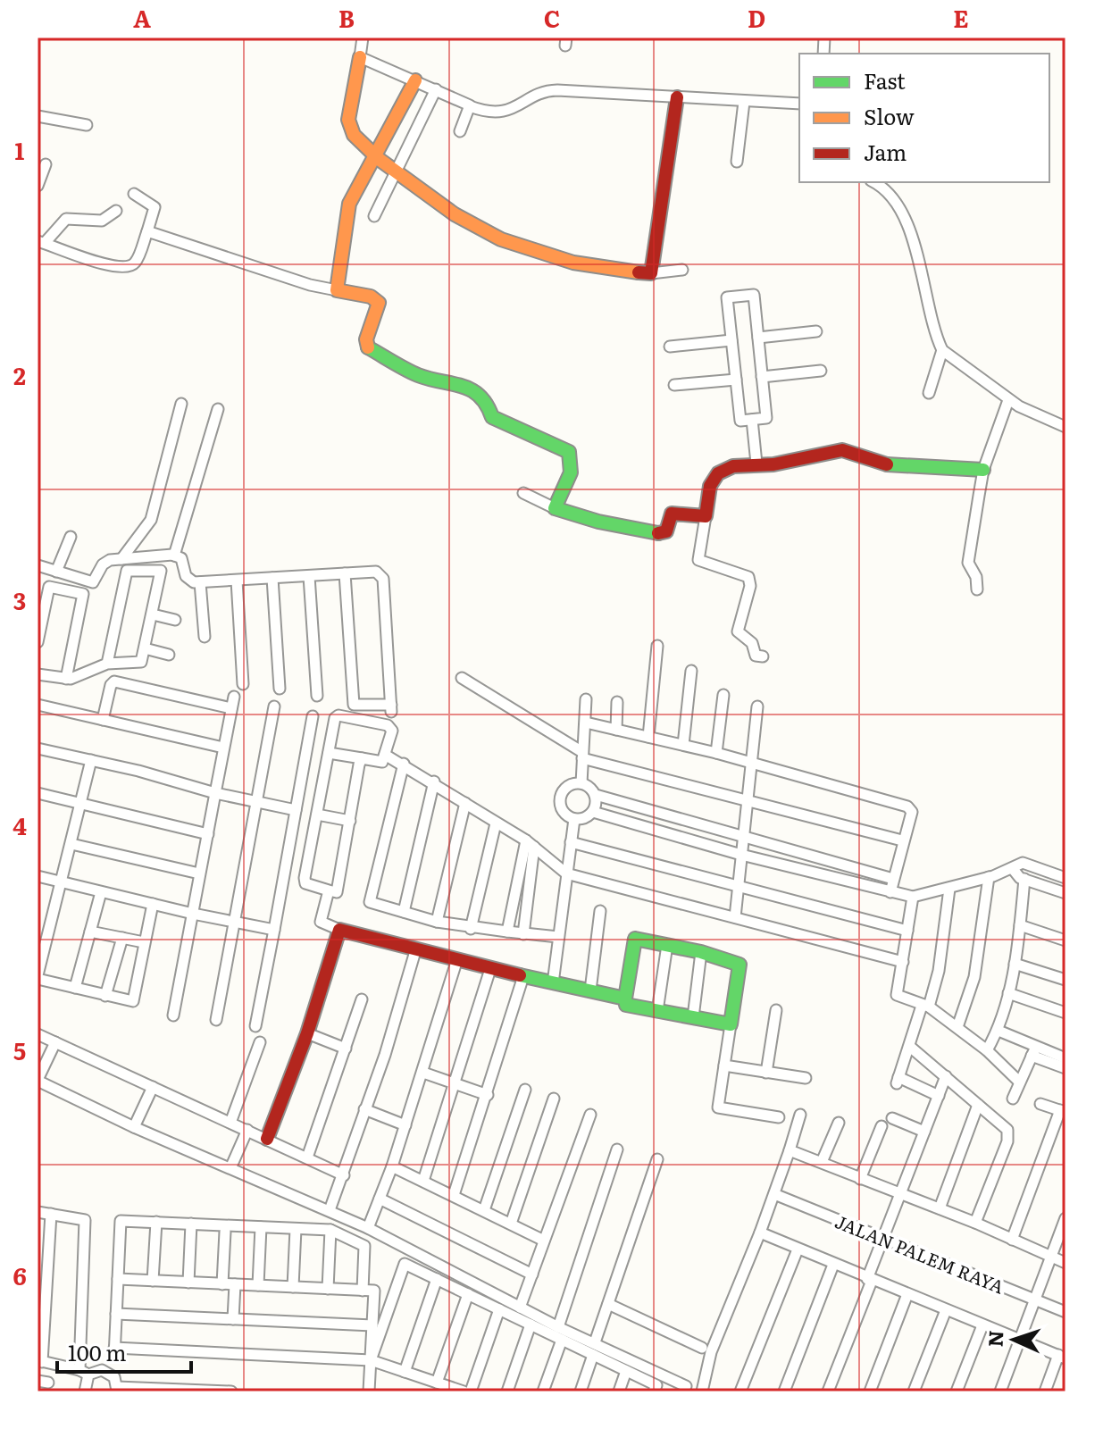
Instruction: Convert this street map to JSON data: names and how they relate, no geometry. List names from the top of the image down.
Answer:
{
  "streets": {
    "street": ["JALAN PALEM RAYA"]
  },
  "legend": ["Fast", "Slow", "Jam"],
  "scale_bar": "100 m",
  "north": "left",
  "grid": {
    "columns": [
      "A",
      "B",
      "C",
      "D",
      "E"
    ],
    "rows": [
      "1",
      "2",
      "3",
      "4",
      "5",
      "6"
    ]
  }
}
